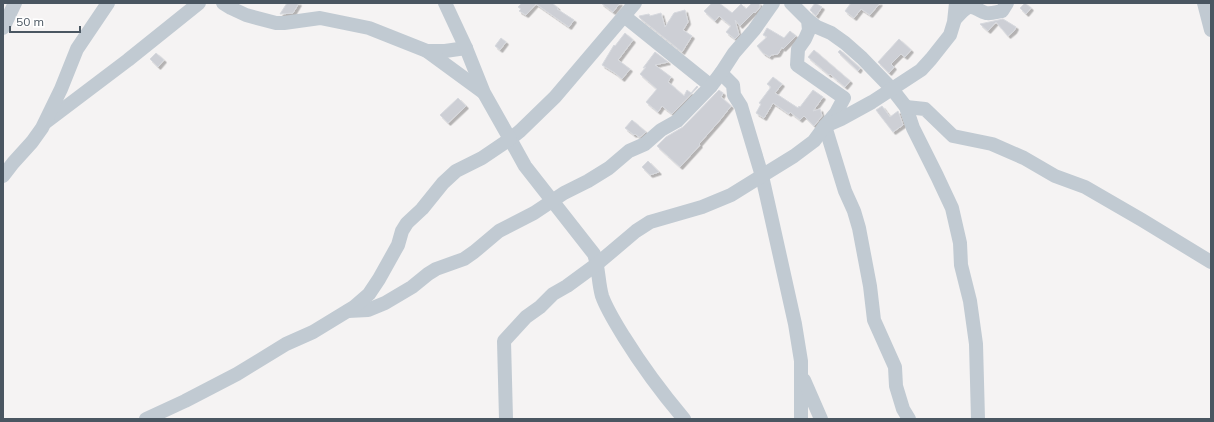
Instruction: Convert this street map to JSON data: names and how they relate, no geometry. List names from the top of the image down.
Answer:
{
  "scale_bar": "50 m"
}
